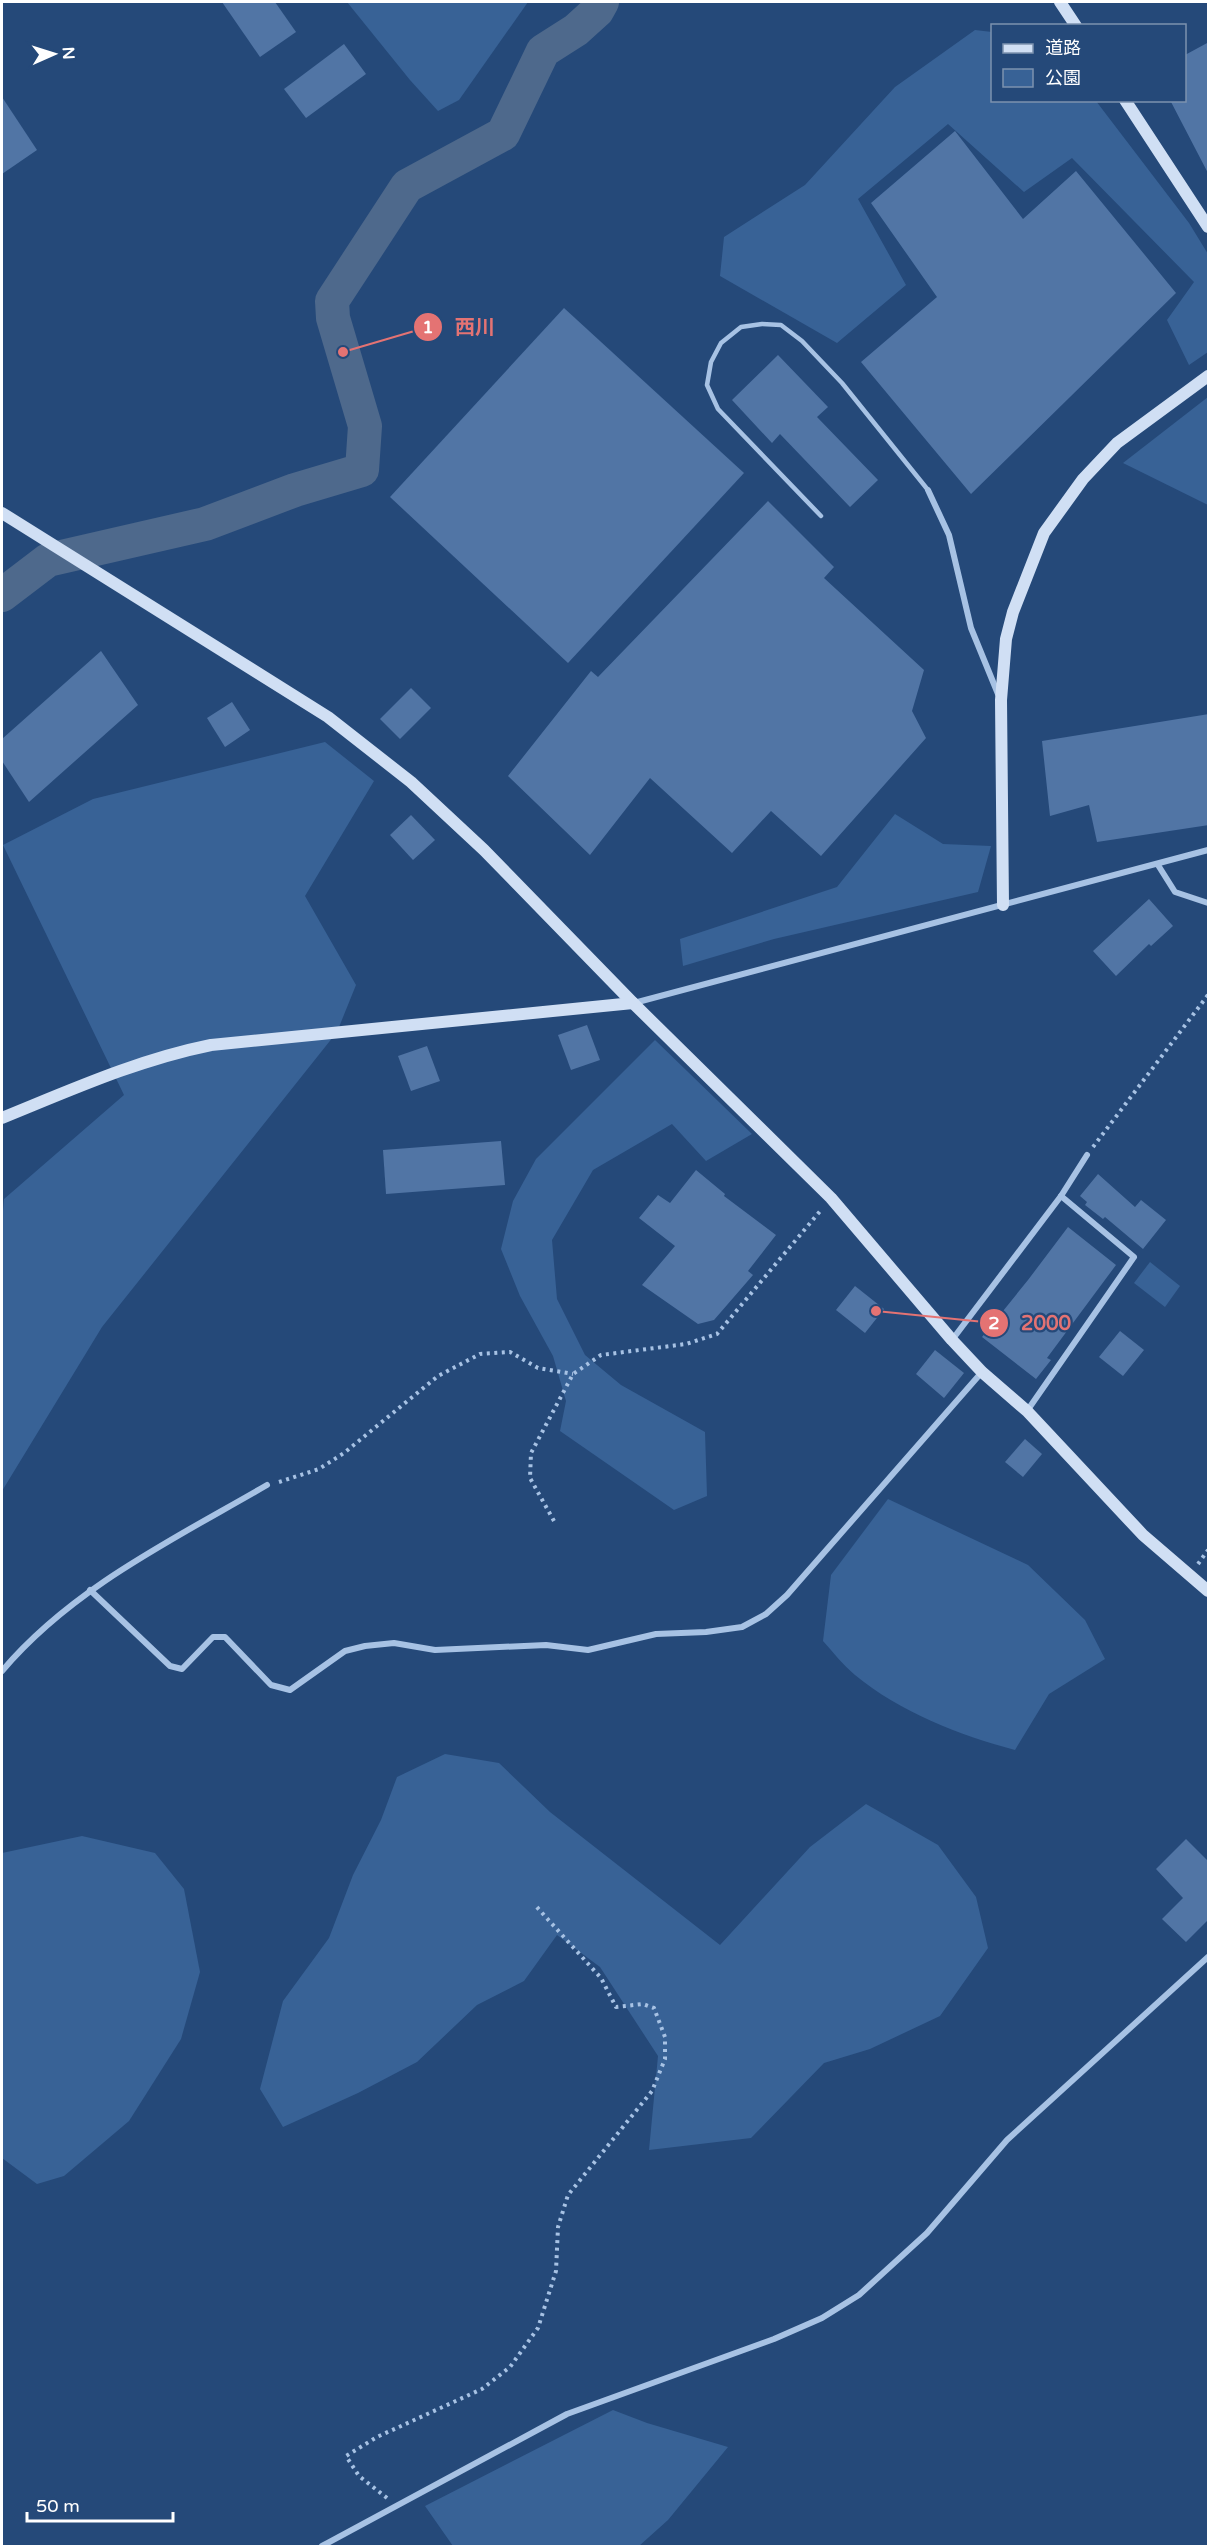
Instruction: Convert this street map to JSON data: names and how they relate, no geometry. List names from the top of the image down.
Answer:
{
  "places": ["西川", "2000"],
  "legend": ["道路", "公園"],
  "scale_bar": "50 m",
  "north": "right"
}
